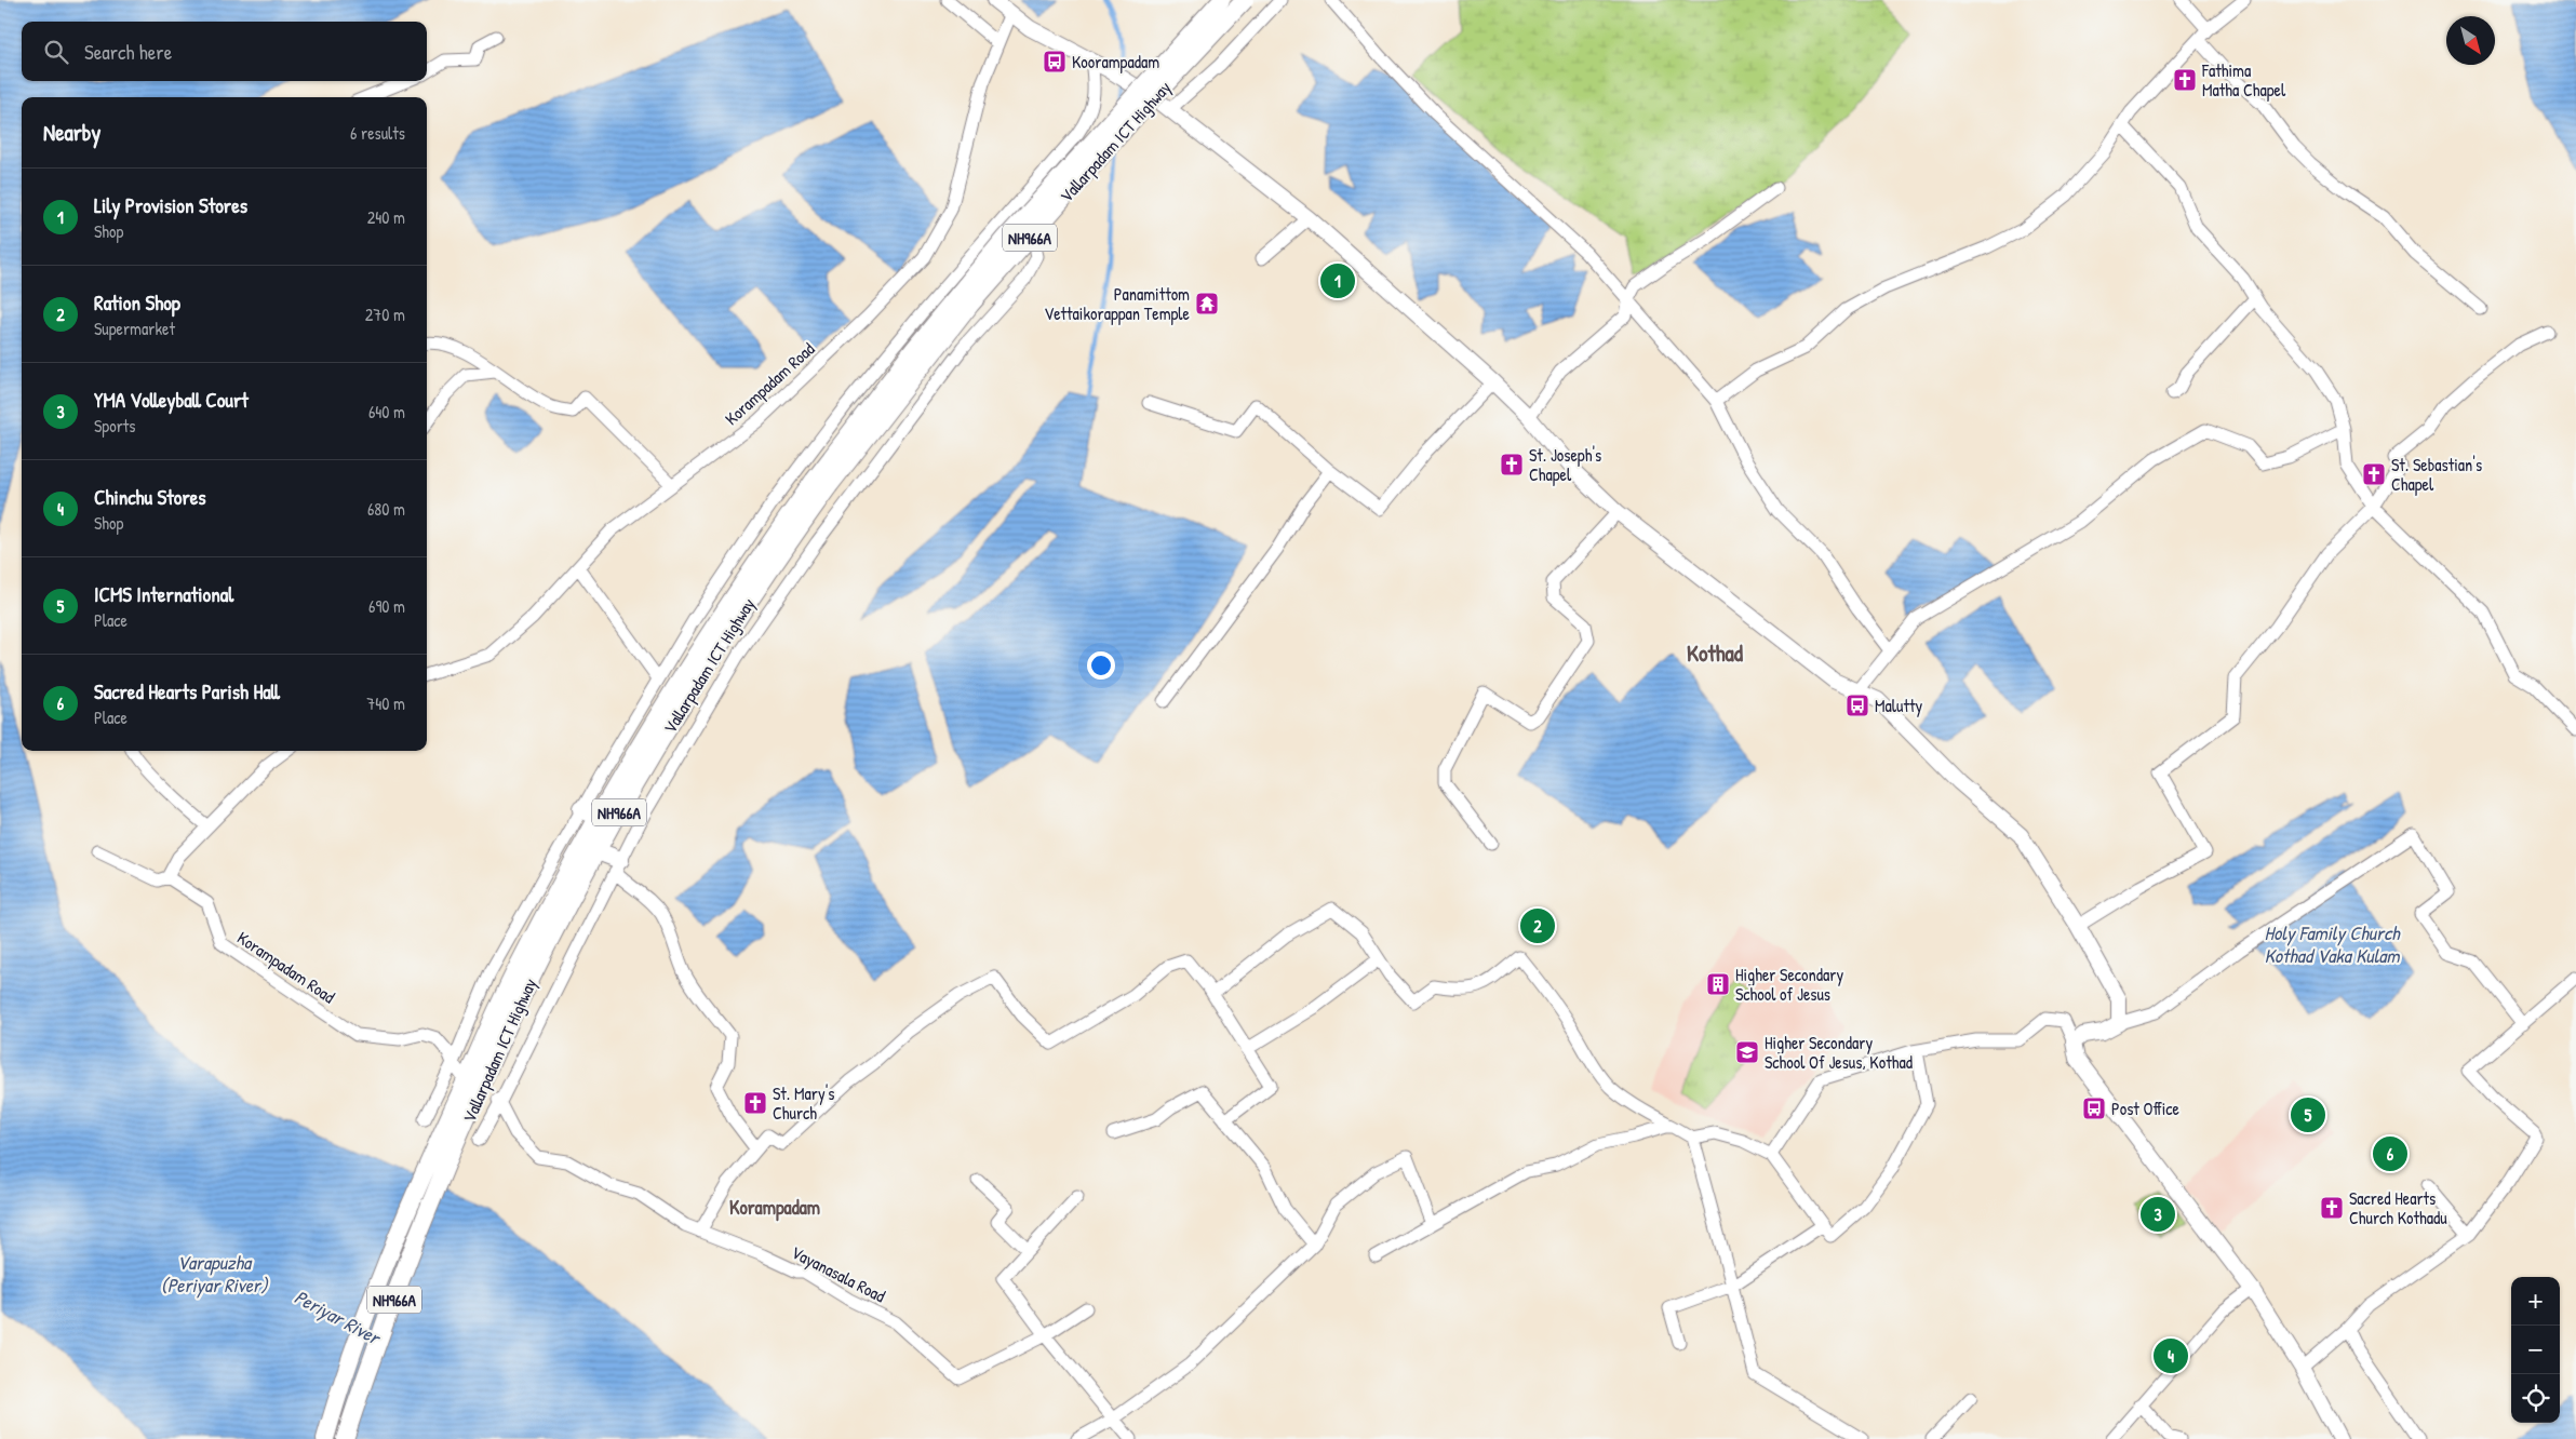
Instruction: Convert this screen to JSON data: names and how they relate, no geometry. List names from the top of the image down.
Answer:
{
  "streets": {
    "highway": ["Vallarpadam ICT Highway", "NH966A"],
    "street": ["Korampadam Road", "Vayanasala Road"]
  },
  "districts": ["Kothad", "Korampadam"],
  "water": ["Holy Family Church Kothad Vaka Kulam", "Varapuzha (Periyar River)", "Periyar River"],
  "places": {
    "bus stop": ["Koorampadam", "Malutty", "Post Office"],
    "church": [
      "Fathima Matha Chapel",
      "St. Joseph's Chapel",
      "St. Sebastian's Chapel",
      "St. Mary's Church",
      "Sacred Hearts Church Kothadu"
    ],
    "temple": ["Panamittom Vettaikorappan Temple"],
    "building": ["Higher Secondary School of Jesus"],
    "school or university": ["Higher Secondary School Of Jesus, Kothad"]
  },
  "north": "bottom right",
  "page": {
    "search": "Search here",
    "heading": ["Nearby", "6 results"],
    "list": [
      {
        "mark": "1",
        "name": "Lily Provision Stores",
        "note": "Shop",
        "value": "240 m"
      },
      {
        "mark": "2",
        "name": "Ration Shop",
        "note": "Supermarket",
        "value": "270 m"
      },
      {
        "mark": "3",
        "name": "YMA Volleyball Court",
        "note": "Sports",
        "value": "640 m"
      },
      {
        "mark": "4",
        "name": "Chinchu Stores",
        "note": "Shop",
        "value": "680 m"
      },
      {
        "mark": "5",
        "name": "ICMS International",
        "note": "Place",
        "value": "690 m"
      },
      {
        "mark": "6",
        "name": "Sacred Hearts Parish Hall",
        "note": "Place",
        "value": "740 m"
      }
    ],
    "pins": [
      "1",
      "2",
      "5",
      "6",
      "3",
      "4"
    ],
    "map_buttons": ["+", "−"]
  }
}
